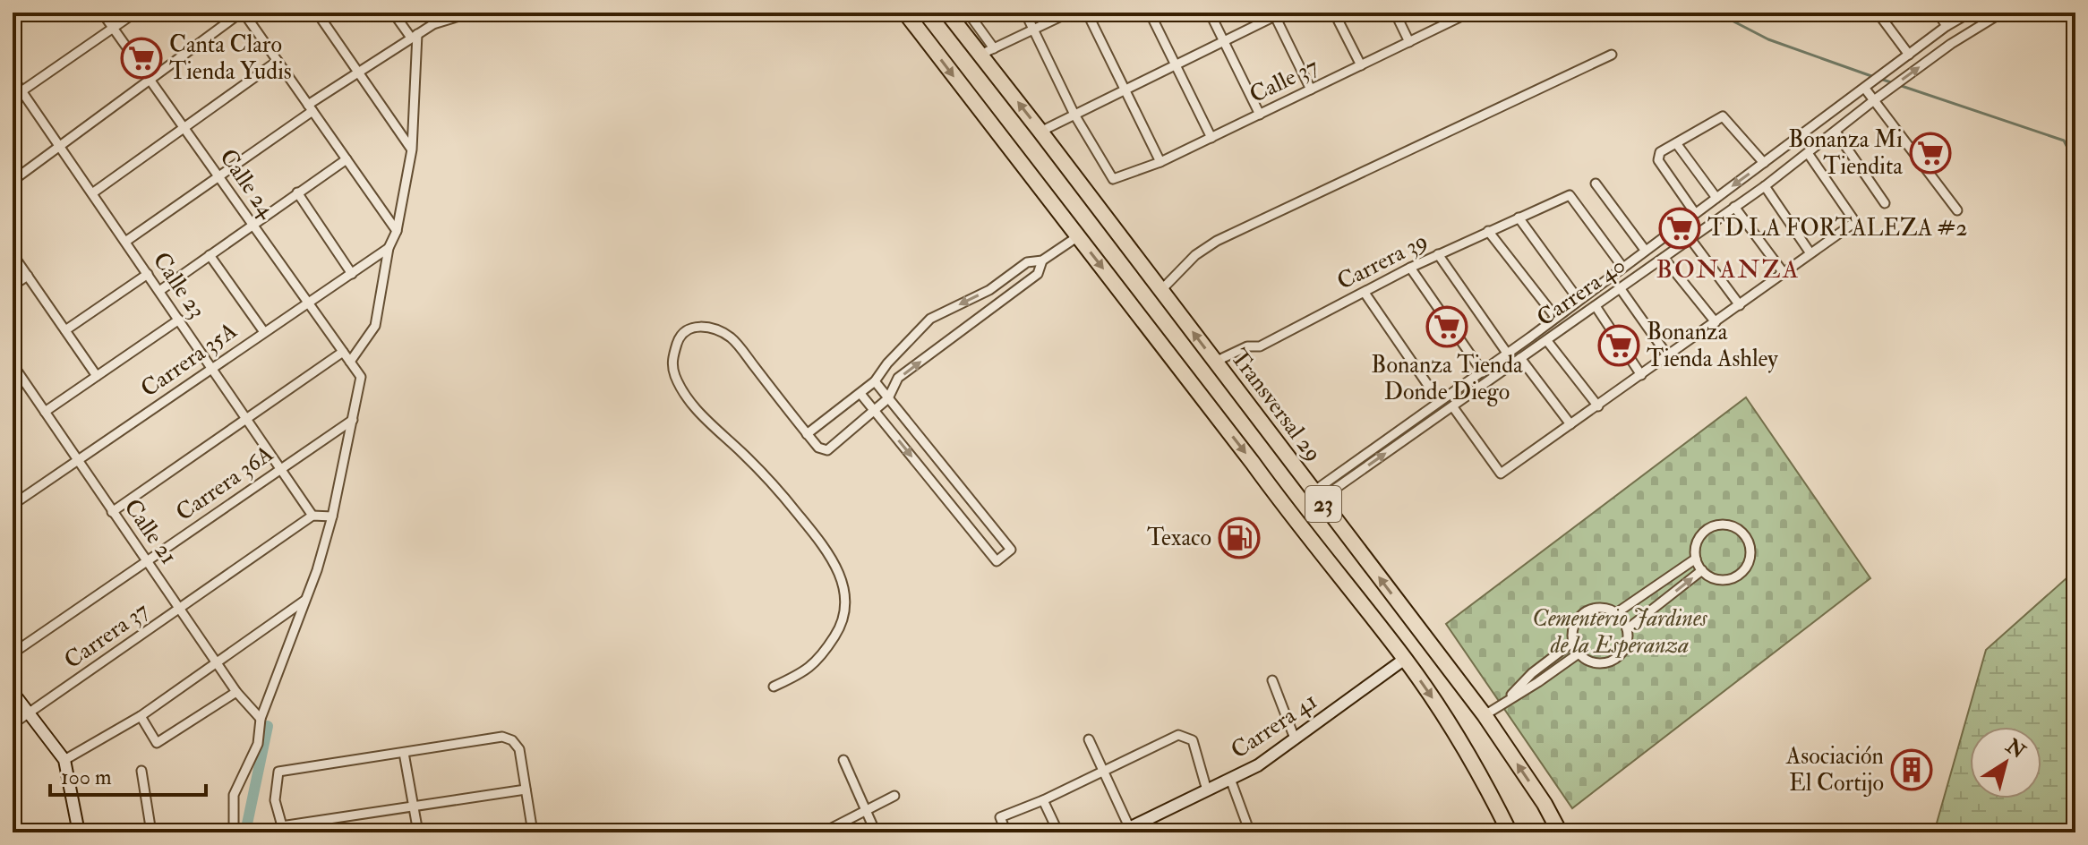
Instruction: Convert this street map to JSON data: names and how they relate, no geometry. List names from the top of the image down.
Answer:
{
  "streets": {
    "highway": ["Transversal 29", "23"],
    "street": [
      "Calle 37",
      "Calle 24",
      "Carrera 39",
      "Calle 23",
      "Carrera 40",
      "Carrera 35A",
      "Carrera 36A",
      "Calle 21",
      "Carrera 37",
      "Carrera 41"
    ]
  },
  "crossings": [
    ["Calle 24", "Carrera 35A"],
    ["Calle 24", "Carrera 36A"],
    ["Carrera 39", "Carrera 40"],
    ["Carrera 39", "Transversal 29"],
    ["Calle 23", "Carrera 35A"],
    ["Calle 23", "Carrera 36A"],
    ["Calle 23", "Carrera 37"],
    ["Carrera 40", "Transversal 29"],
    ["Carrera 35A", "Calle 21"],
    ["Carrera 36A", "Calle 21"],
    ["23", "Carrera 41"],
    ["Calle 21", "Carrera 37"]
  ],
  "districts": ["BONANZA"],
  "parks": ["Cementerio Jardines de la Esperanza"],
  "places": {
    "supermarket": [
      "Canta Claro Tienda Yudis",
      "Bonanza Mi Tiendita",
      "TD LA FORTALEZA #2",
      "Bonanza Tienda Donde Diego",
      "Bonanza Tienda Ashley"
    ],
    "fuel station": ["Texaco"],
    "building": ["Asociación El Cortijo"]
  },
  "scale_bar": "100 m",
  "north": "top right"
}
